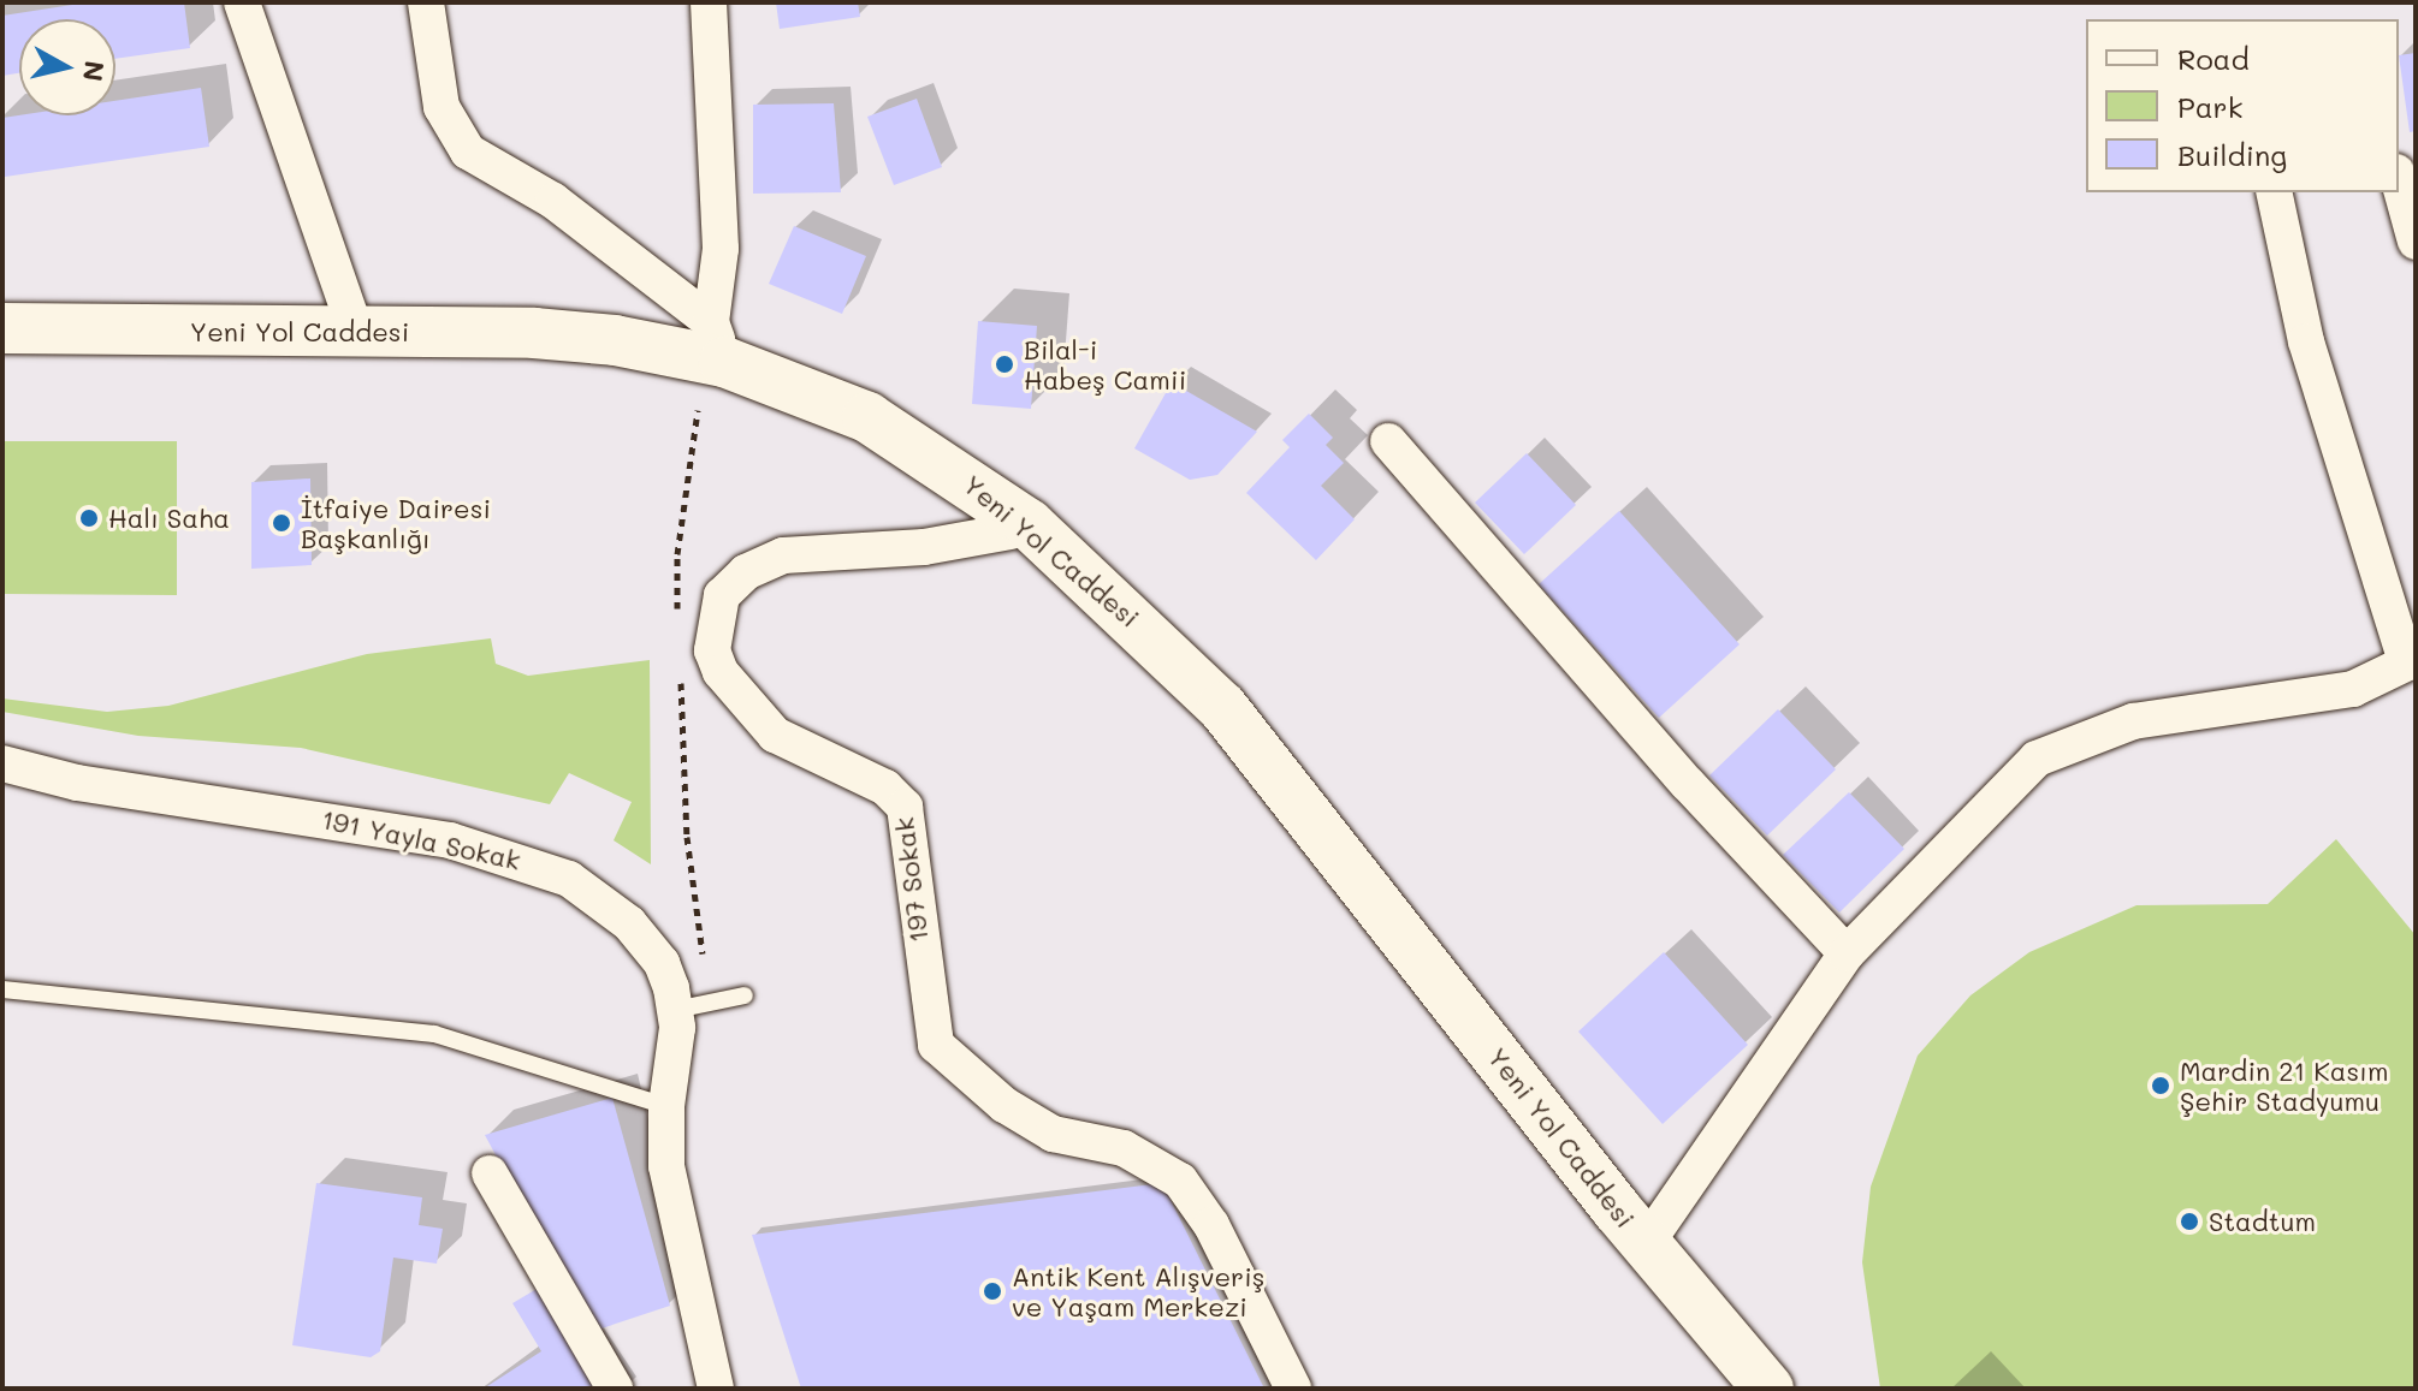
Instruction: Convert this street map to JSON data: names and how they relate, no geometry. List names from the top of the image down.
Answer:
{
  "streets": {
    "main road": ["Yeni Yol Caddesi"],
    "street": ["191 Yayla Sokak", "197 Sokak"]
  },
  "crossings": [
    ["Yeni Yol Caddesi", "197 Sokak"]
  ],
  "places": [
    "Bilal-i Habeş Camii",
    "Halı Saha",
    "İtfaiye Dairesi Başkanlığı",
    "Mardin 21 Kasım Şehir Stadyumu",
    "Stadtum",
    "Antik Kent Alışveriş ve Yaşam Merkezi"
  ],
  "legend": ["Road", "Park", "Building"],
  "north": "right"
}
